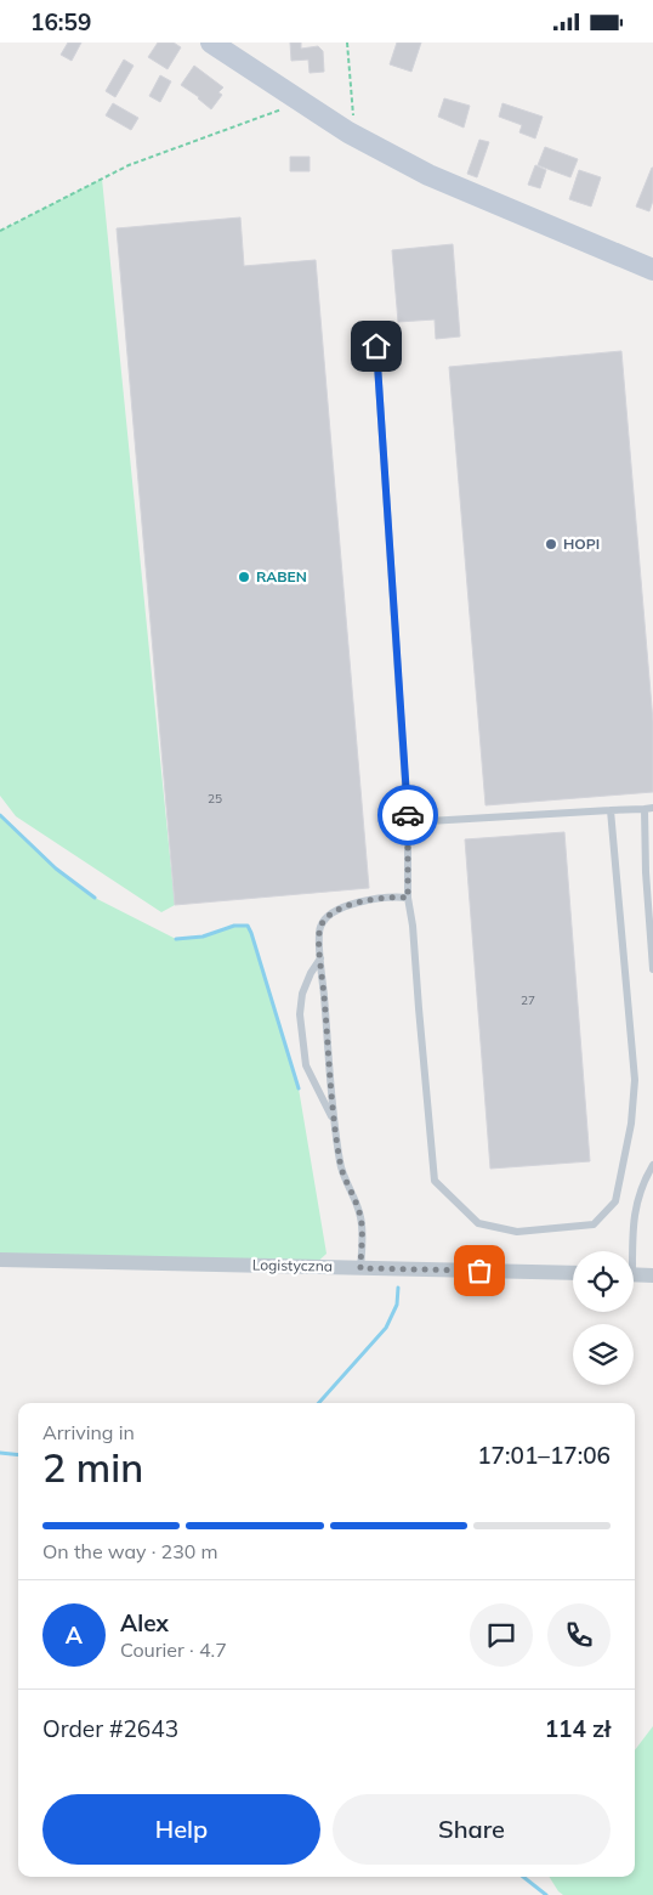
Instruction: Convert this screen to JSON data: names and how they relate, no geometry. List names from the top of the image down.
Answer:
{
  "streets": {
    "street": ["Logistyczna"]
  },
  "places": ["HOPI", "RABEN"],
  "house_numbers": ["25", "27"],
  "page": {
    "status": "16:59",
    "heading": ["2 min", "Arriving in", "17:01–17:06"],
    "panel": [
      "Alex",
      "Courier · 4.7",
      "Order #2643",
      "114 zł"
    ],
    "bar": "On the way · 230 m",
    "round": "A",
    "buttons": ["Help", "Share"]
  }
}
